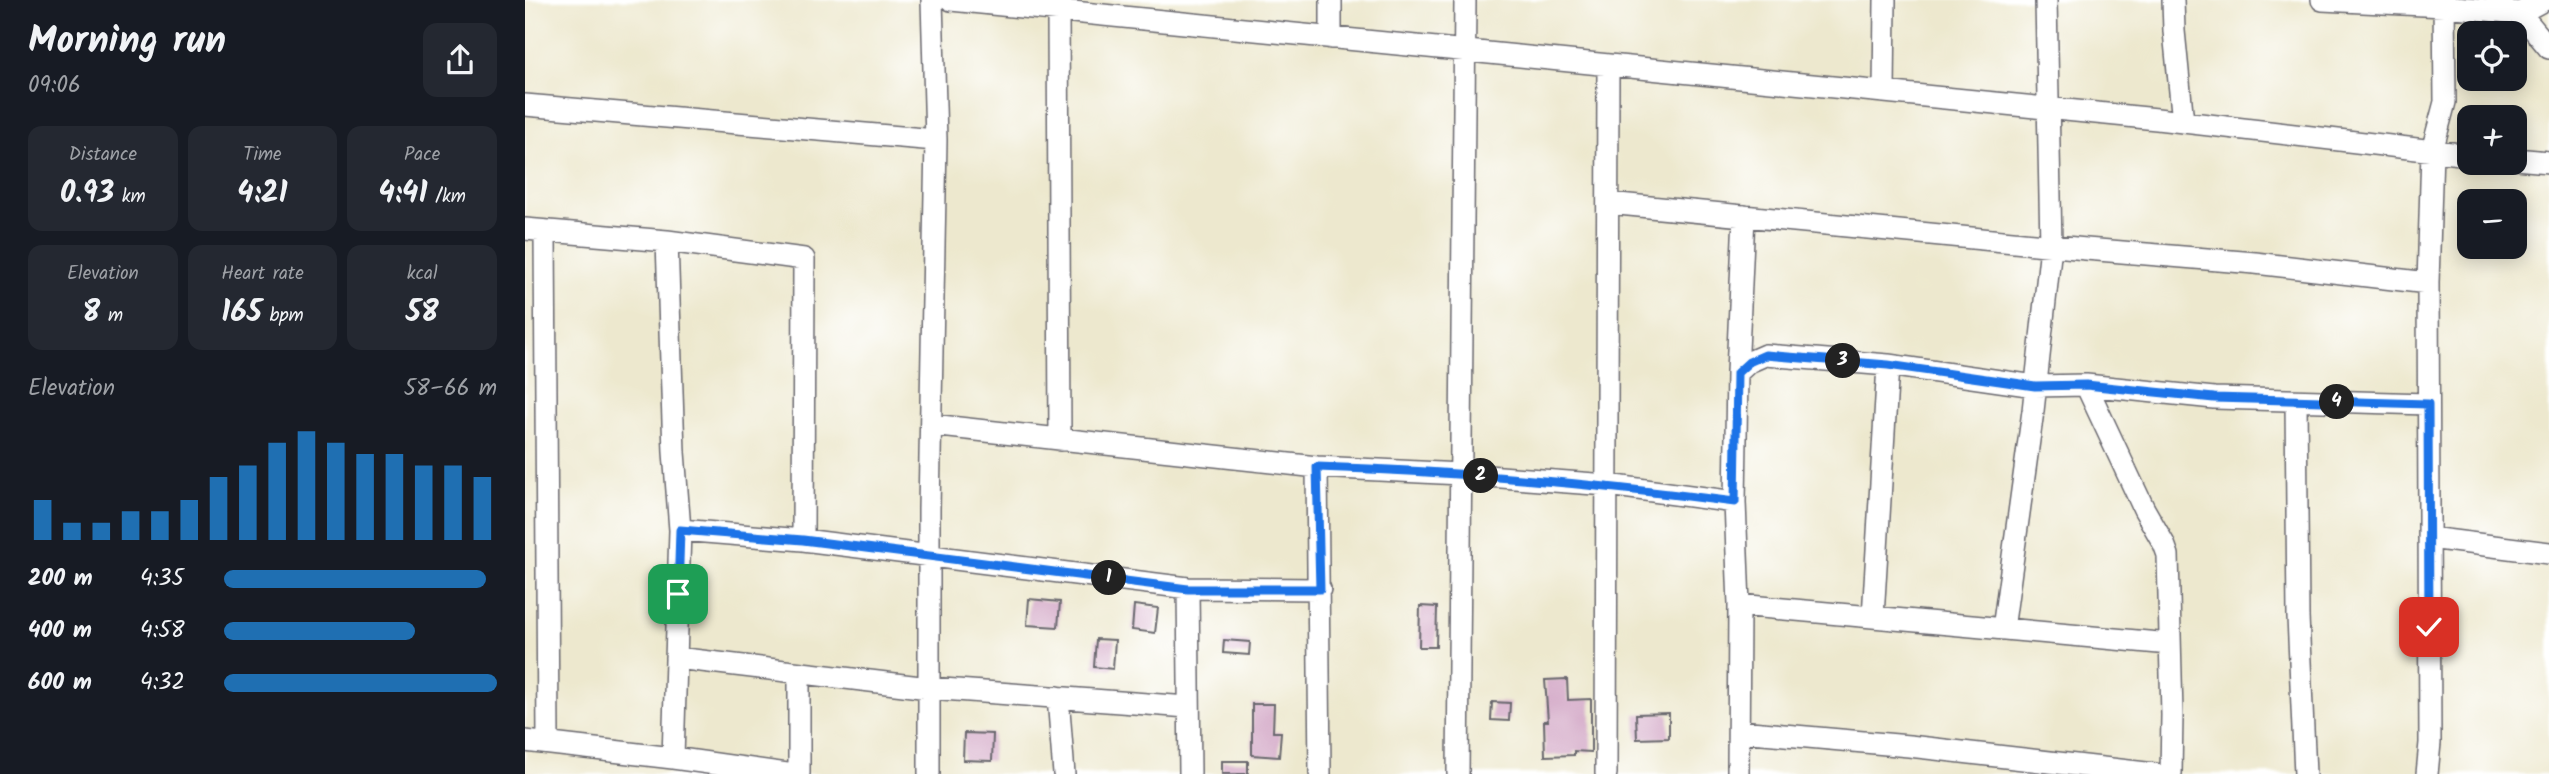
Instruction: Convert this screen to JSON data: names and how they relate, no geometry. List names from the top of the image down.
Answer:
{
  "page": {
    "heading": ["Morning run", "09:06"],
    "map_buttons": ["+", "−"],
    "stats": [
      ["Distance", "0.93 km"],
      ["Time", "4:21"],
      ["Pace", "4:41 /km"],
      ["Elevation", "8 m"],
      ["Heart rate", "165 bpm"],
      ["kcal", "58"]
    ],
    "pins": [
      "3",
      "4",
      "2",
      "1"
    ],
    "chart": ["Elevation", "58–66 m"],
    "list": [
      {
        "name": "200 m",
        "note": "4:35"
      },
      {
        "name": "400 m",
        "note": "4:58"
      },
      {
        "name": "600 m",
        "note": "4:32"
      }
    ]
  }
}
